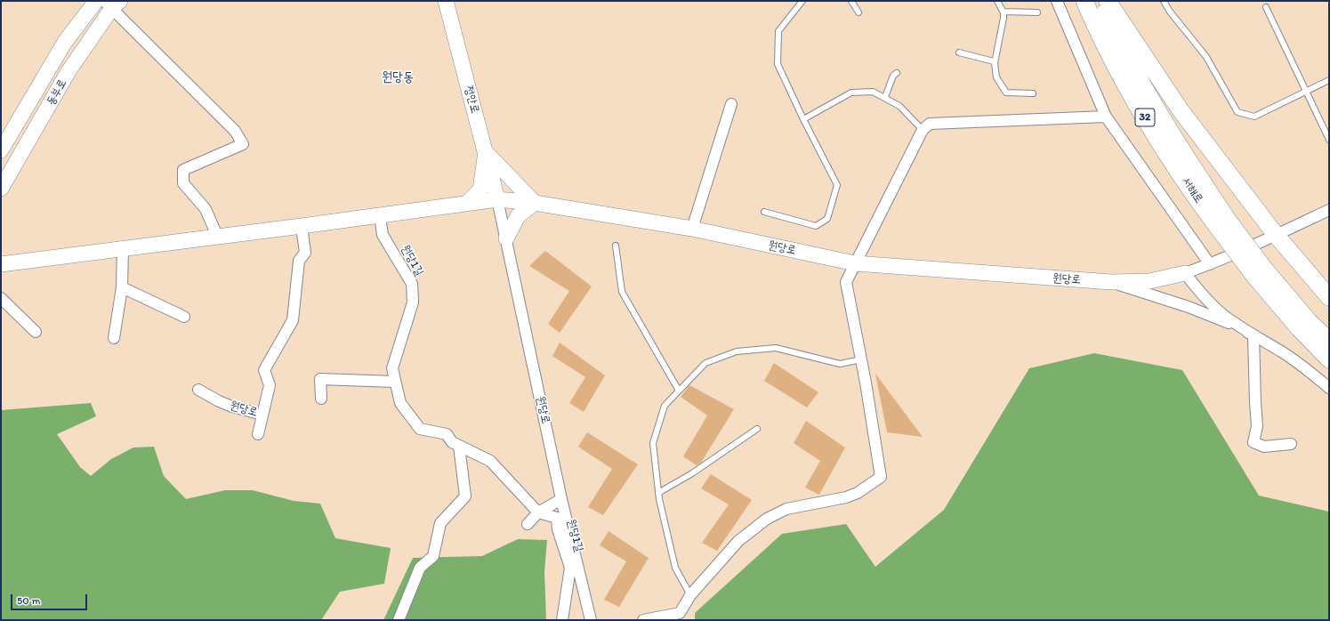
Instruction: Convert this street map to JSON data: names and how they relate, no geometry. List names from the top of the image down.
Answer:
{
  "streets": {
    "main road": ["32", "서해로"],
    "street": [
      "동부로",
      "정안로",
      "원당로",
      "원당1길"
    ]
  },
  "crossings": [
    ["정안로", "원당로"],
    ["원당로", "원당1길"]
  ],
  "districts": ["원당동"],
  "scale_bar": "50 m"
}
